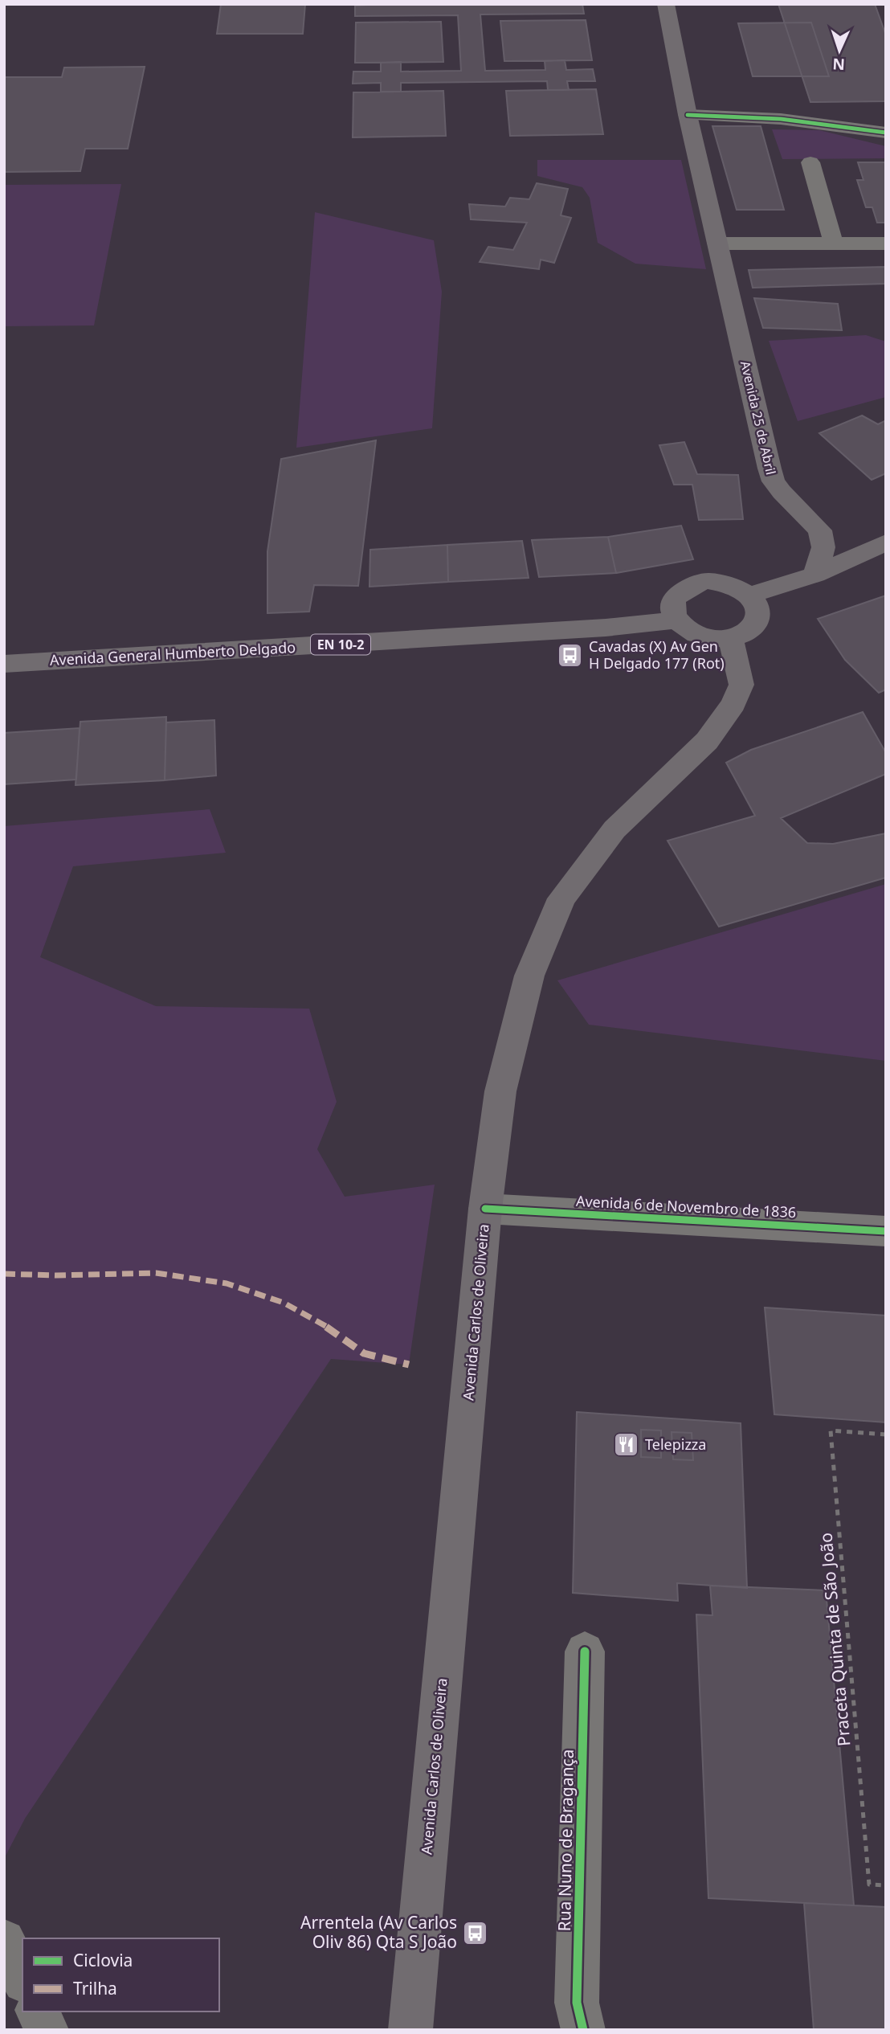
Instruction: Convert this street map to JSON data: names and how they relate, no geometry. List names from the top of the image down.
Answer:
{
  "streets": {
    "main road": [
      "Avenida 25 de Abril",
      "EN 10-2",
      "Avenida General Humberto Delgado",
      "Avenida Carlos de Oliveira"
    ],
    "street": ["Avenida 6 de Novembro de 1836", "Rua Nuno de Bragança"],
    "path": ["Praceta Quinta de São João"]
  },
  "crossings": [
    ["Avenida General Humberto Delgado", "Avenida Carlos de Oliveira"],
    ["Avenida 6 de Novembro de 1836", "Avenida Carlos de Oliveira"]
  ],
  "places": {
    "bus stop": ["Cavadas (X) Av Gen H Delgado 177 (Rot)", "Arrentela (Av Carlos Oliv 86) Qta S João"],
    "restaurant": ["Telepizza"]
  },
  "legend": ["Ciclovia", "Trilha"],
  "north": "bottom"
}
